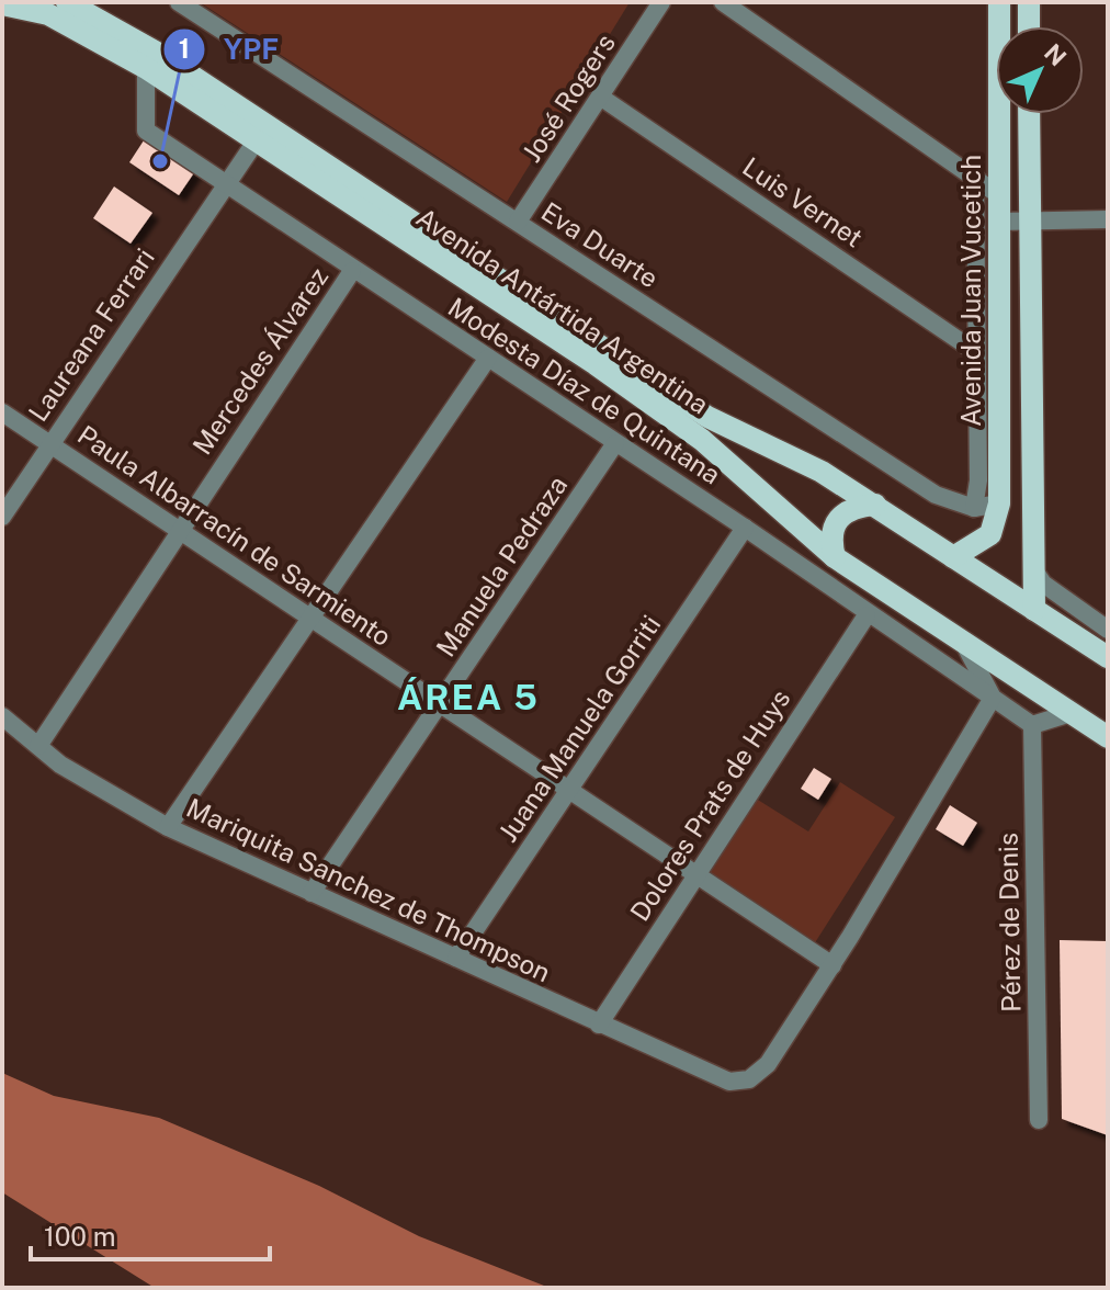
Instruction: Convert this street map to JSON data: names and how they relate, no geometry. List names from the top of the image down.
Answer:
{
  "streets": {
    "main road": ["Avenida Juan Vucetich", "Avenida Antártida Argentina"],
    "street": [
      "José Rogers",
      "Luis Vernet",
      "Eva Duarte",
      "Laureana Ferrari",
      "Mercedes Álvarez",
      "Modesta Díaz de Quintana",
      "Paula Albarracín de Sarmiento",
      "Manuela Pedraza",
      "Juana Manuela Gorriti",
      "Dolores Prats de Huys",
      "Mariquita Sanchez de Thompson",
      "Pérez de Denis"
    ]
  },
  "crossings": [
    ["José Rogers", "Luis Vernet"],
    ["José Rogers", "Eva Duarte"],
    ["Eva Duarte", "Avenida Juan Vucetich"],
    ["Avenida Juan Vucetich", "Avenida Antártida Argentina"],
    ["Avenida Antártida Argentina", "Laureana Ferrari"],
    ["Avenida Antártida Argentina", "Modesta Díaz de Quintana"],
    ["Laureana Ferrari", "Modesta Díaz de Quintana"],
    ["Laureana Ferrari", "Paula Albarracín de Sarmiento"],
    ["Mercedes Álvarez", "Modesta Díaz de Quintana"],
    ["Mercedes Álvarez", "Paula Albarracín de Sarmiento"],
    ["Mercedes Álvarez", "Mariquita Sanchez de Thompson"],
    ["Modesta Díaz de Quintana", "Manuela Pedraza"],
    ["Modesta Díaz de Quintana", "Juana Manuela Gorriti"],
    ["Modesta Díaz de Quintana", "Dolores Prats de Huys"],
    ["Modesta Díaz de Quintana", "Pérez de Denis"],
    ["Paula Albarracín de Sarmiento", "Manuela Pedraza"],
    ["Paula Albarracín de Sarmiento", "Juana Manuela Gorriti"],
    ["Paula Albarracín de Sarmiento", "Dolores Prats de Huys"],
    ["Paula Albarracín de Sarmiento", "Mariquita Sanchez de Thompson"],
    ["Manuela Pedraza", "Mariquita Sanchez de Thompson"],
    ["Juana Manuela Gorriti", "Mariquita Sanchez de Thompson"],
    ["Dolores Prats de Huys", "Mariquita Sanchez de Thompson"]
  ],
  "districts": ["ÁREA 5"],
  "places": ["YPF"],
  "scale_bar": "100 m",
  "north": "top right"
}
